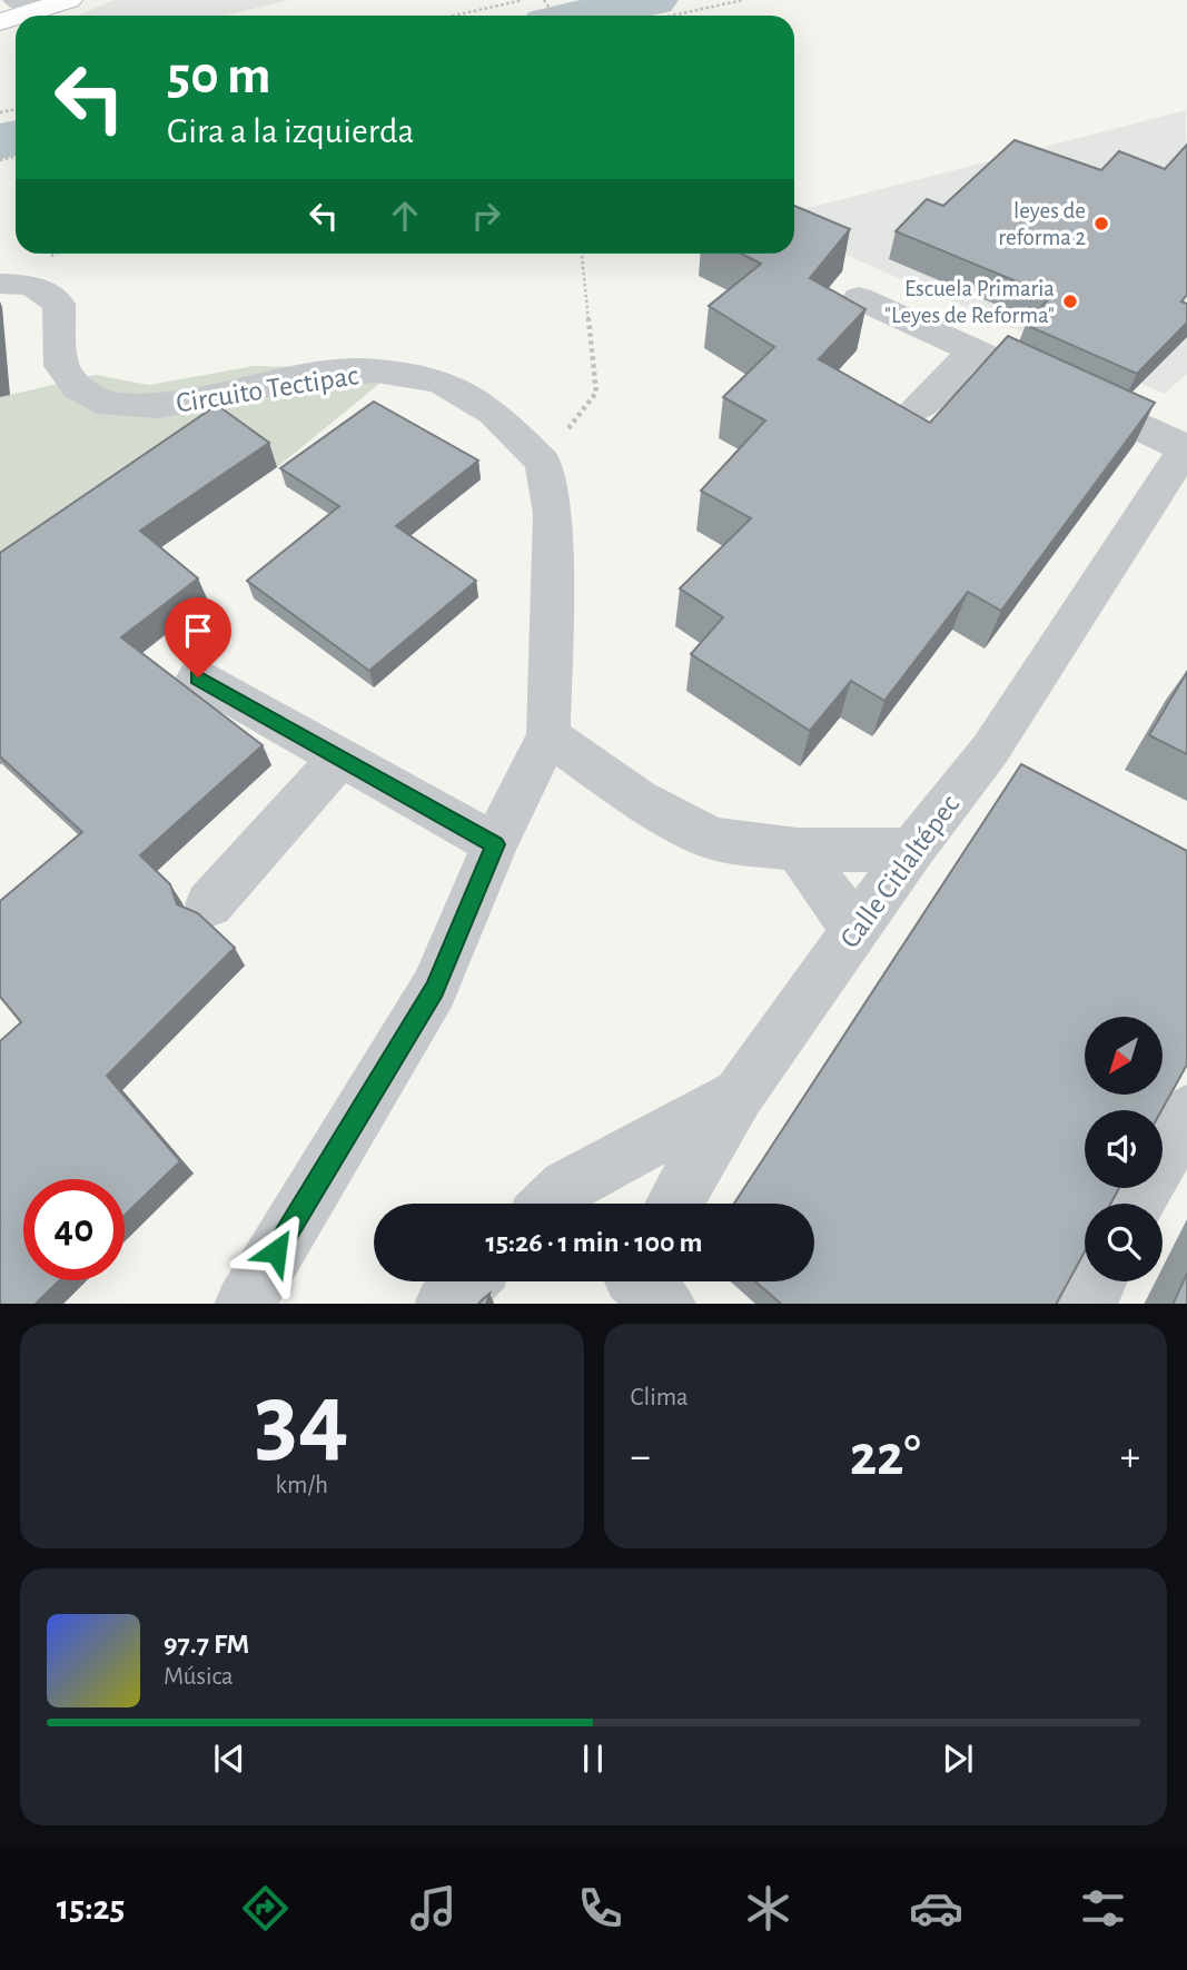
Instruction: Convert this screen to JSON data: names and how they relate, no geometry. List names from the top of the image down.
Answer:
{
  "streets": {
    "street": ["Circuito Tectipac", "Calle Citlaltépec"]
  },
  "places": ["leyes de reforma 2", "Escuela Primaria \"Leyes de Reforma\""],
  "north": "bottom left",
  "page": {
    "turn": ["50 m", "Gira a la izquierda"],
    "limit": "40",
    "trip": "15:26 · 1 min · 100 m",
    "tile": [
      ["34", "km/h"],
      "Clima"
    ],
    "heat": ["−", "22°", "+"],
    "song": ["97.7 FM", "Música"],
    "tabs": "15:25"
  }
}
